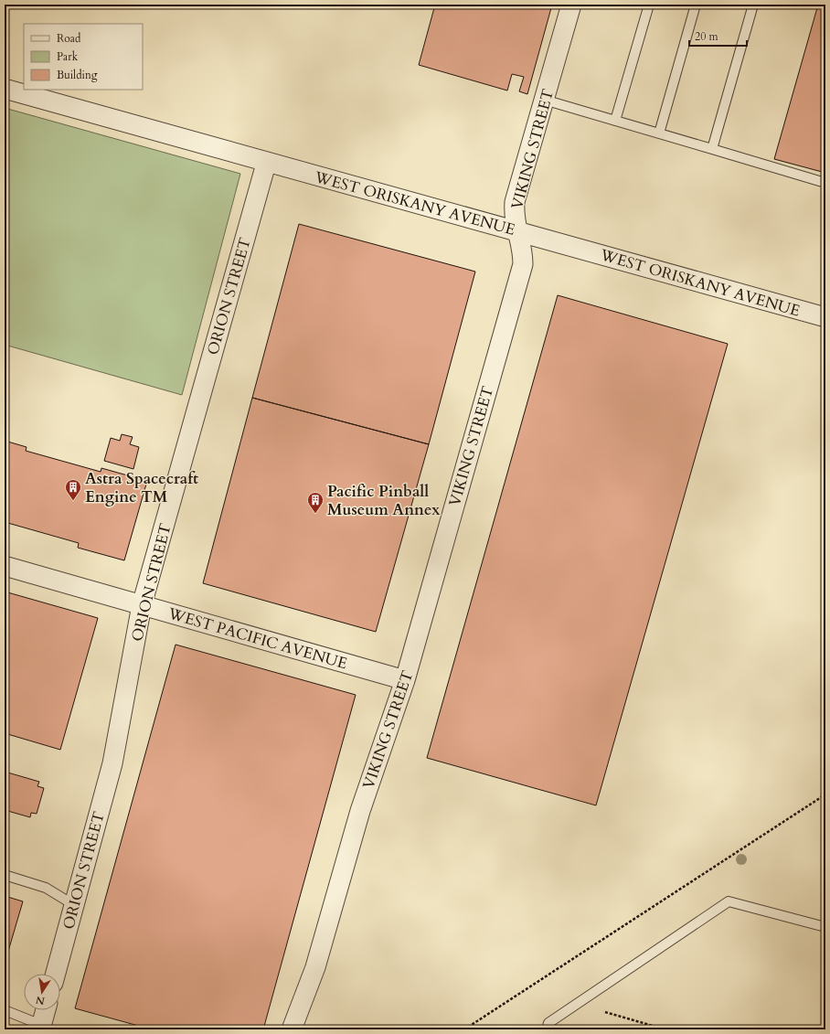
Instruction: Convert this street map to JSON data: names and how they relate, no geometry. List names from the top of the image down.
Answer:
{
  "streets": {
    "street": [
      "VIKING STREET",
      "WEST ORISKANY AVENUE",
      "ORION STREET",
      "WEST PACIFIC AVENUE"
    ]
  },
  "crossings": [
    ["VIKING STREET", "WEST ORISKANY AVENUE"],
    ["VIKING STREET", "WEST PACIFIC AVENUE"],
    ["WEST ORISKANY AVENUE", "ORION STREET"],
    ["ORION STREET", "WEST PACIFIC AVENUE"]
  ],
  "places": {
    "building": ["Astra Spacecraft Engine TM", "Pacific Pinball Museum Annex"]
  },
  "legend": ["Road", "Park", "Building"],
  "scale_bar": "20 m",
  "north": "bottom"
}
